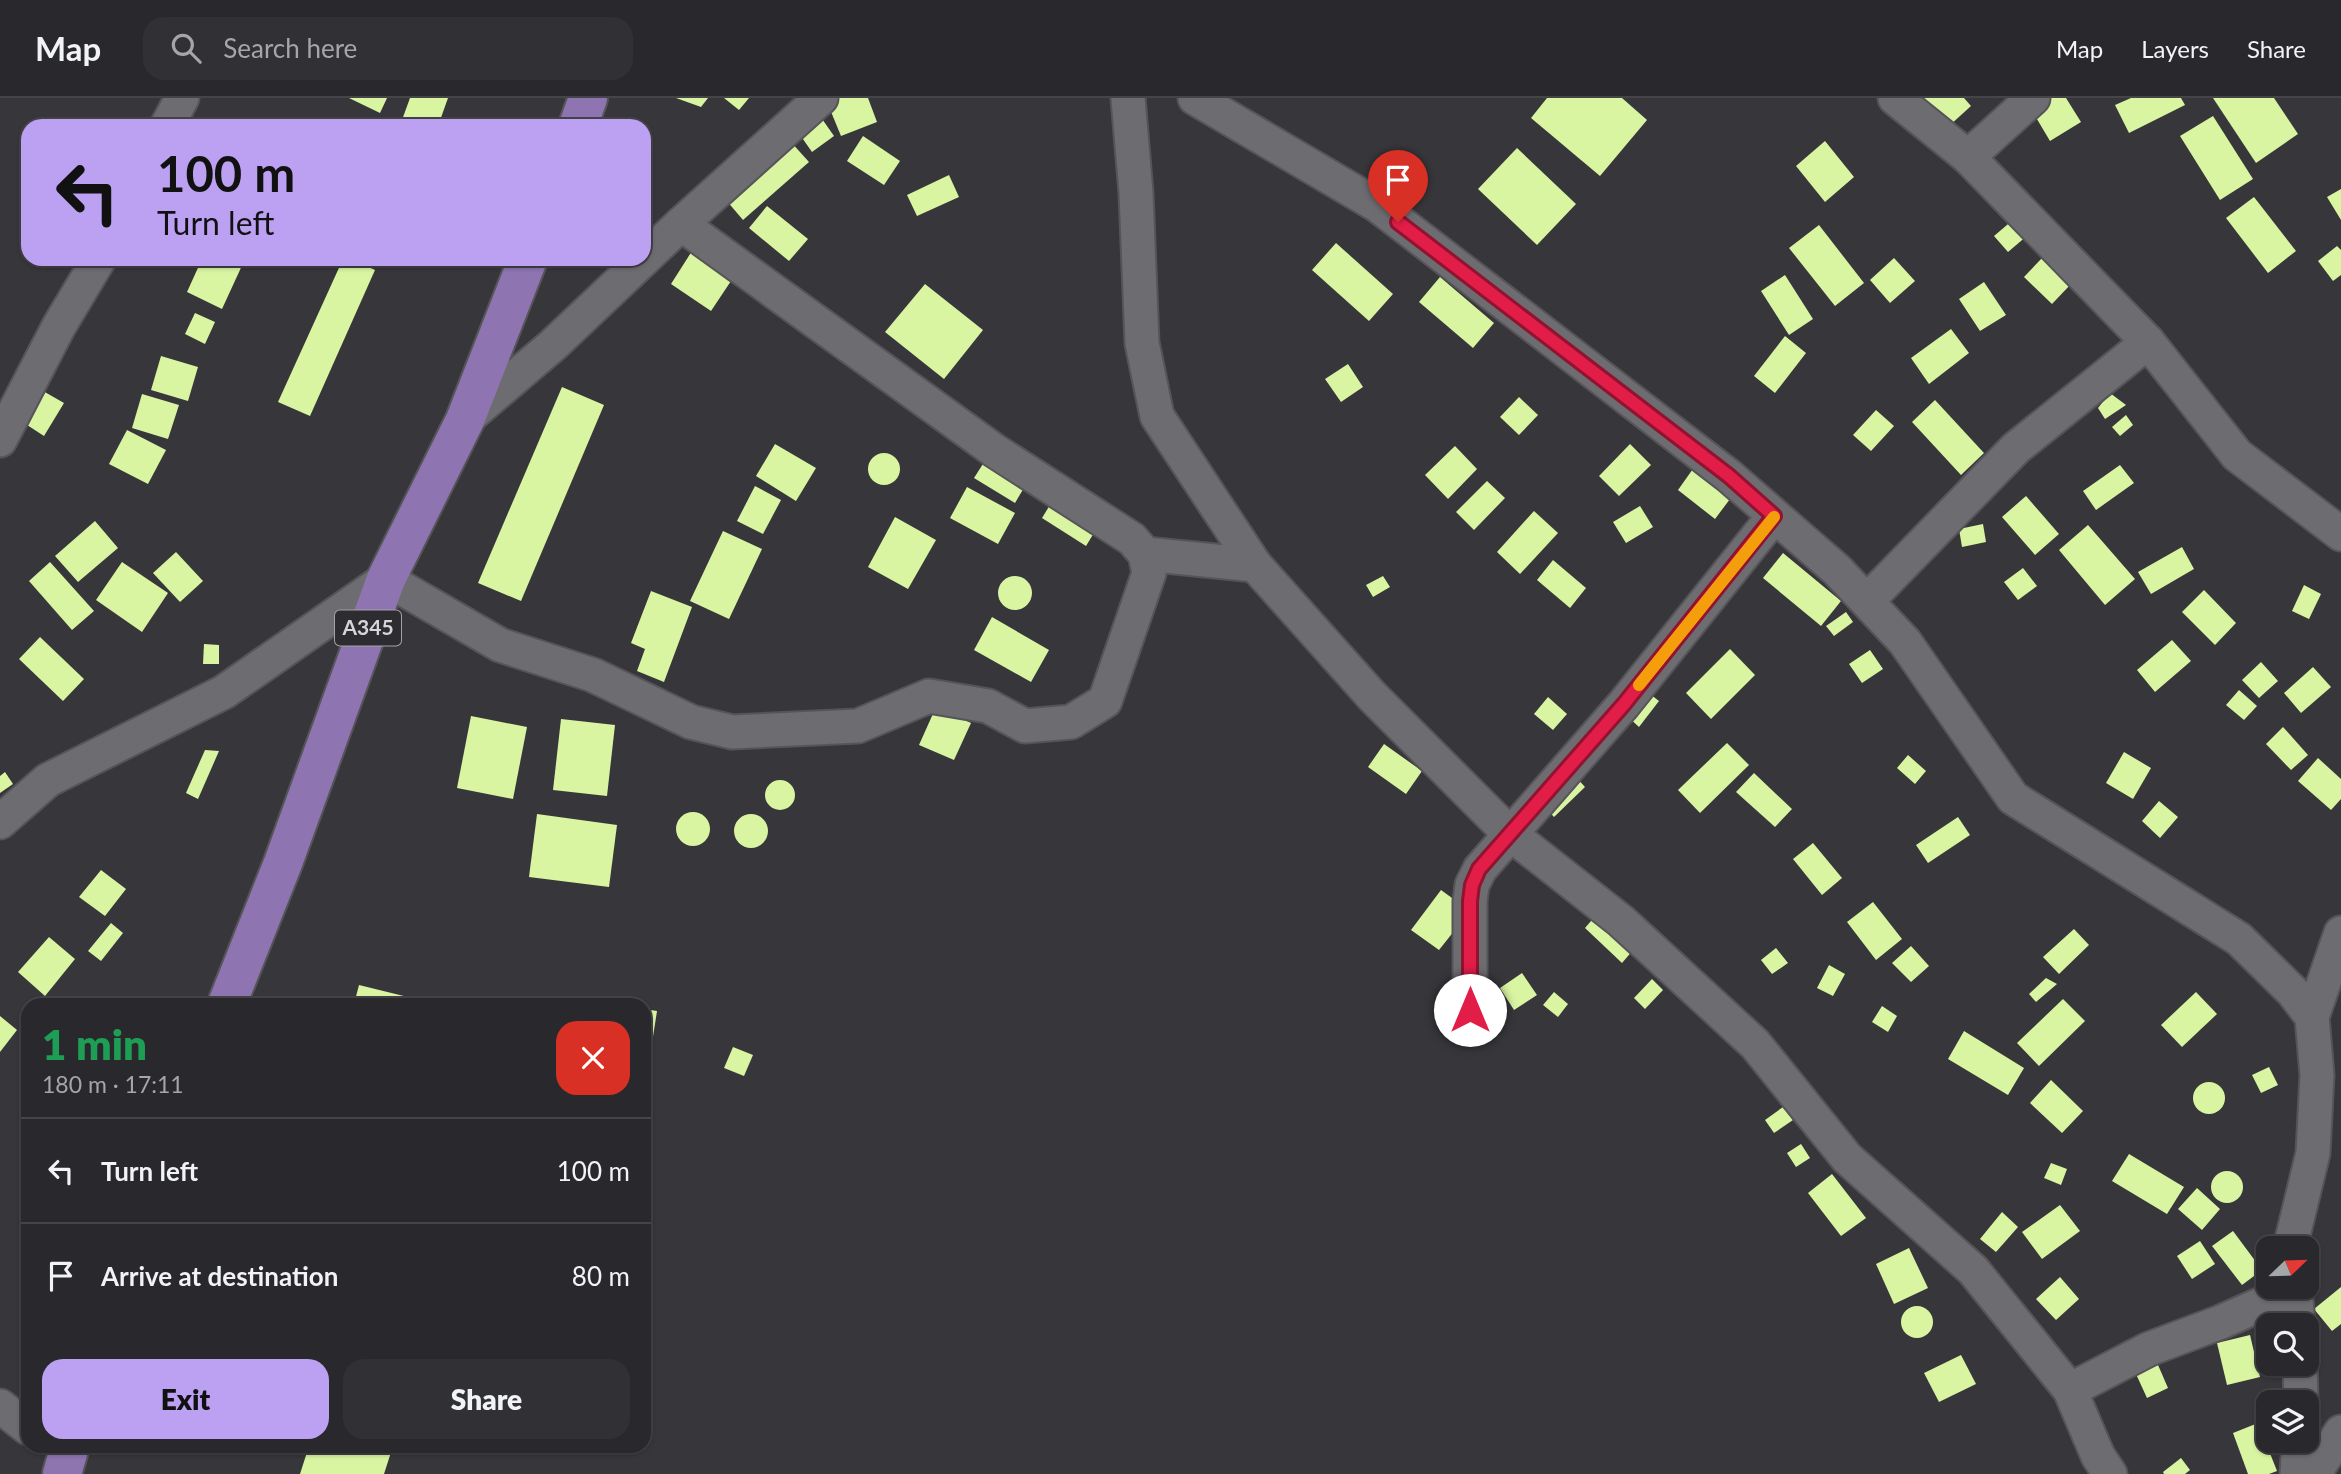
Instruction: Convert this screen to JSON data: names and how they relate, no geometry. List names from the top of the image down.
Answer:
{
  "streets": {
    "highway": ["A345"]
  },
  "north": "top right",
  "page": {
    "header": "Map",
    "search": "Search here",
    "nav": ["Map", "Layers", "Share"],
    "turn": ["100 m", "Turn left"],
    "heading": ["1 min", "180 m · 17:11"],
    "list": [
      {
        "name": "Turn left",
        "value": "100 m"
      },
      {
        "name": "Arrive at destination",
        "value": "80 m"
      }
    ],
    "buttons": ["Exit", "Share"]
  }
}
